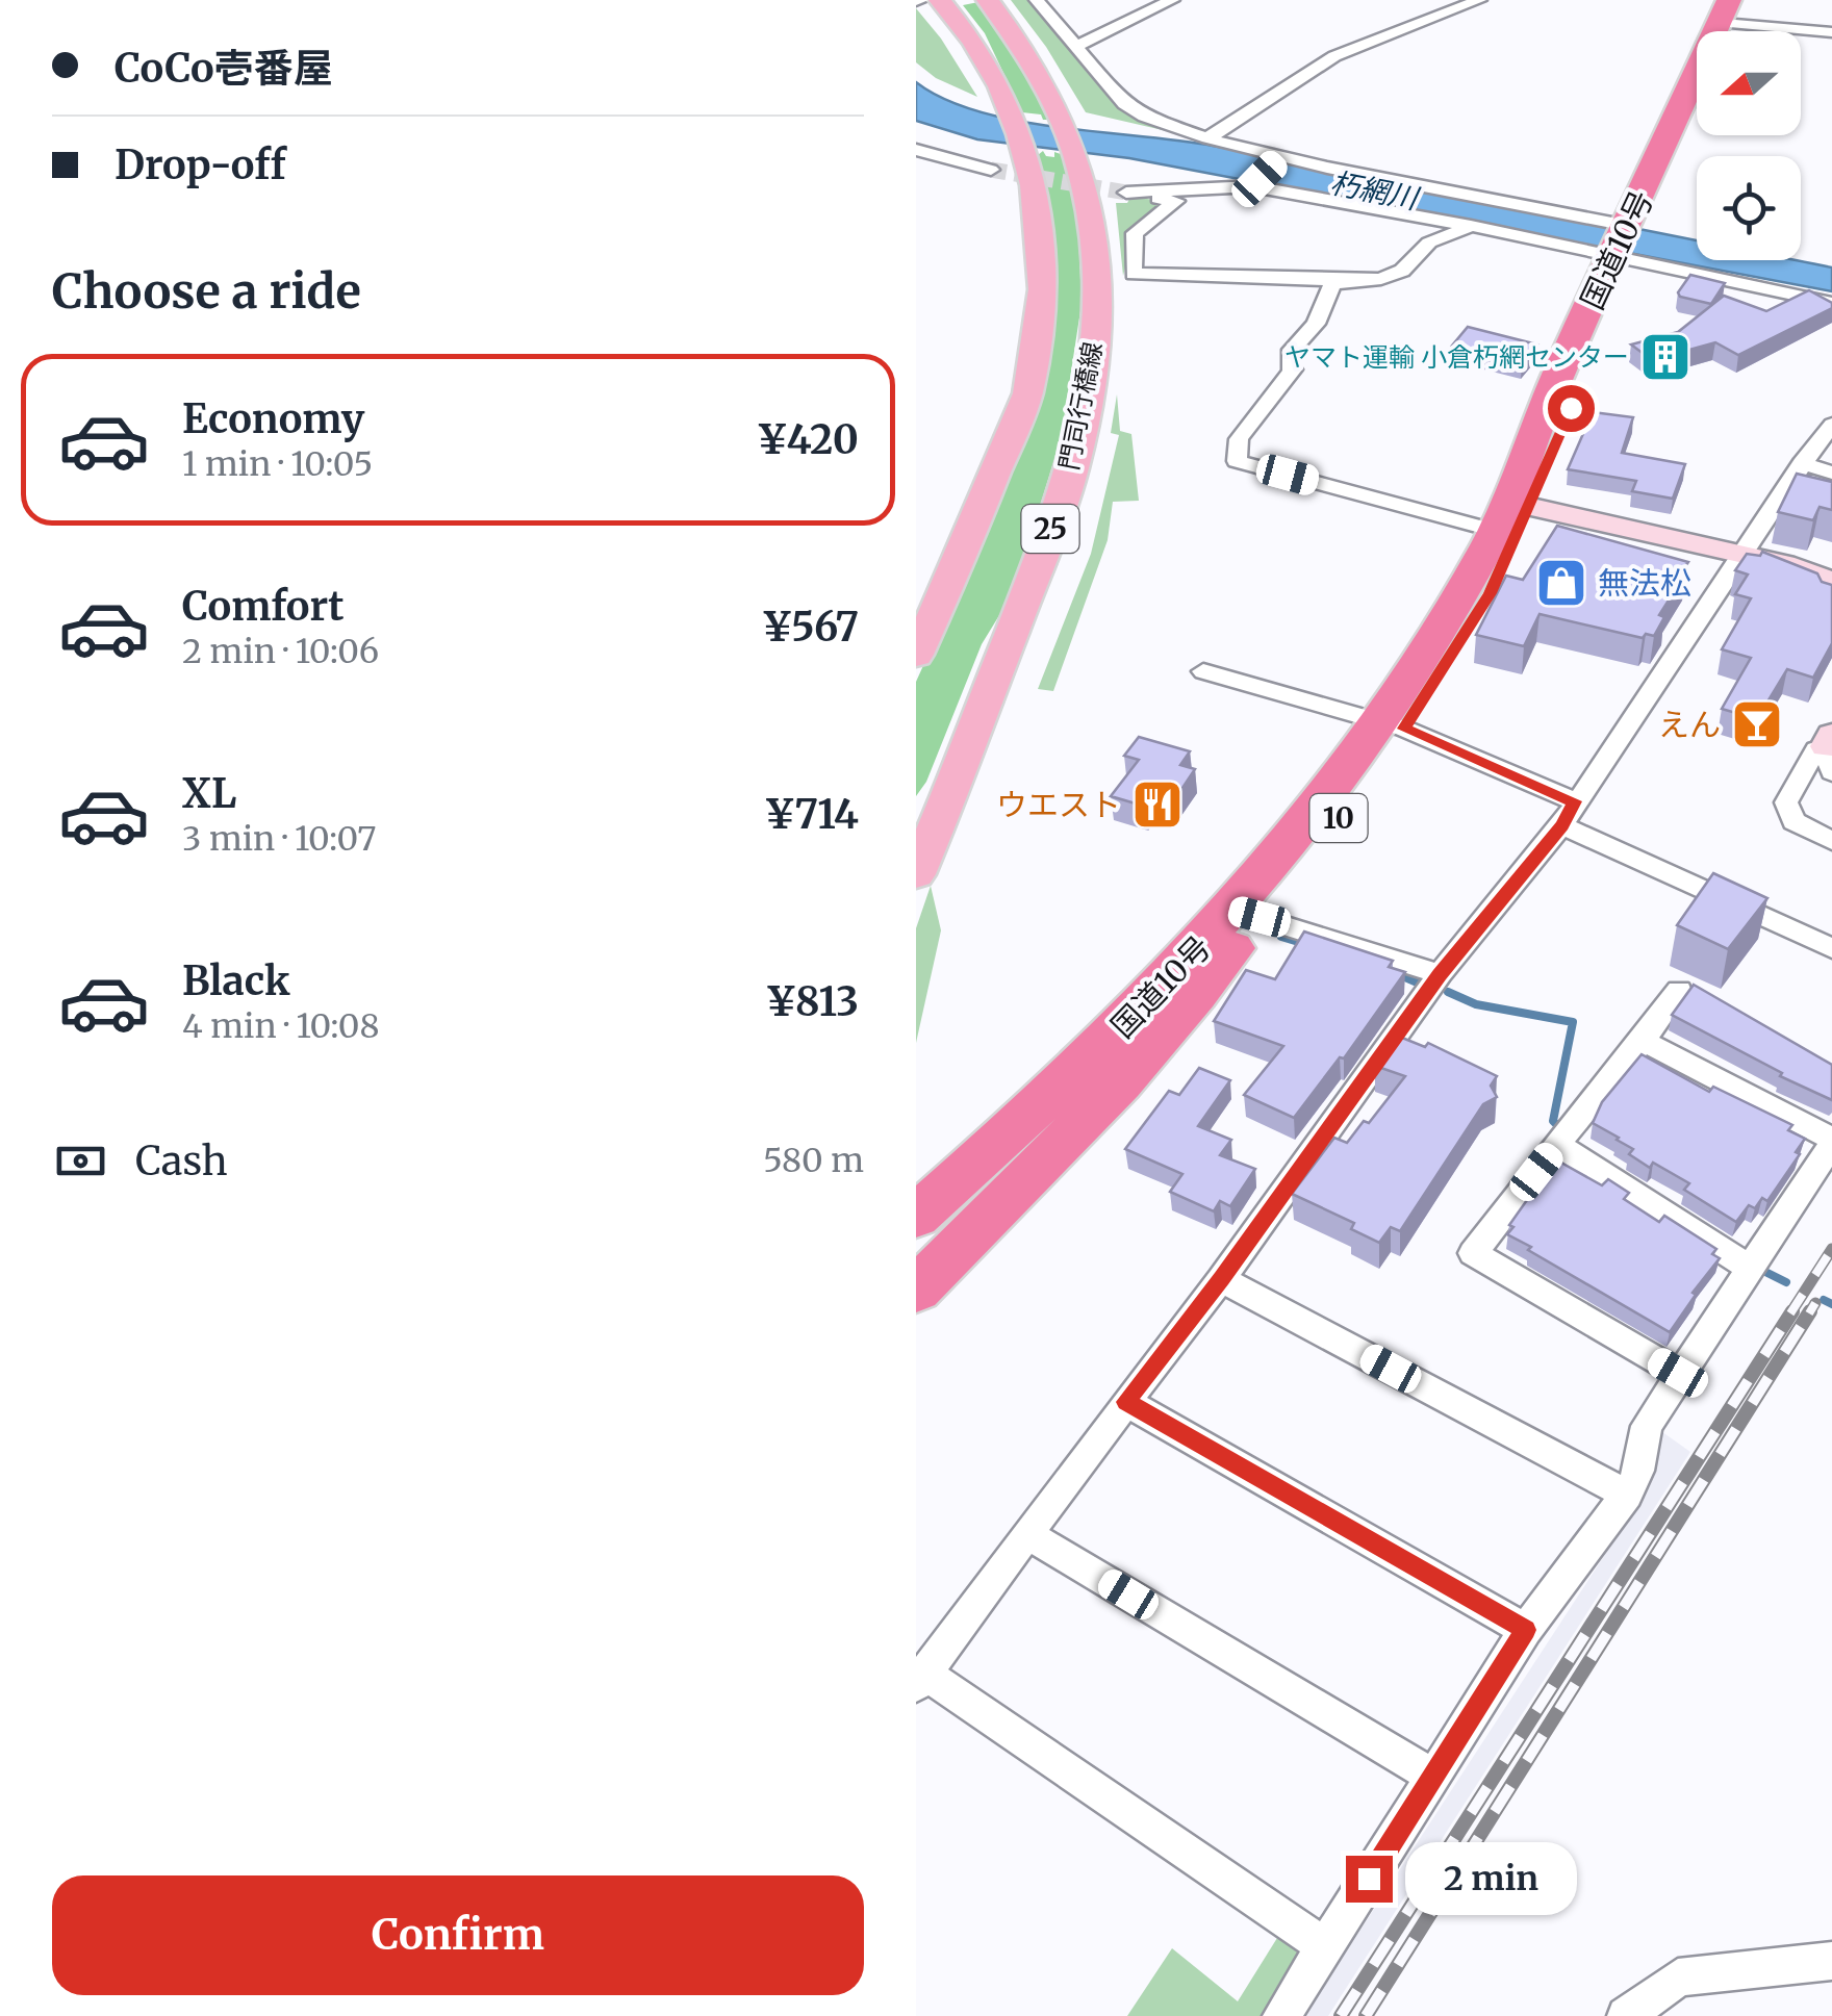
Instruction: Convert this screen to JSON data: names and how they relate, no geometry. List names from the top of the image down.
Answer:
{
  "streets": {
    "highway": ["国道10号", "10"],
    "main road": ["門司行橋線", "25"]
  },
  "crossings": [
    ["国道10号", "10"]
  ],
  "water": ["朽網川"],
  "places": {
    "building": ["ヤマト運輸 小倉朽網センター"],
    "shop": ["無法松"],
    "bar": ["えん"],
    "restaurant": ["ウエスト"]
  },
  "north": "left",
  "page": {
    "banner": ["CoCo壱番屋", "Drop-off"],
    "heading": "Choose a ride",
    "list": [
      {
        "name": "Economy",
        "note": "1 min · 10:05",
        "value": "¥420"
      },
      {
        "name": "Comfort",
        "note": "2 min · 10:06",
        "value": "¥567"
      },
      {
        "name": "XL",
        "note": "3 min · 10:07",
        "value": "¥714"
      },
      {
        "name": "Black",
        "note": "4 min · 10:08",
        "value": "¥813"
      }
    ],
    "pay": ["Cash", "580 m"],
    "bubble": "2 min",
    "buttons": "Confirm"
  }
}
